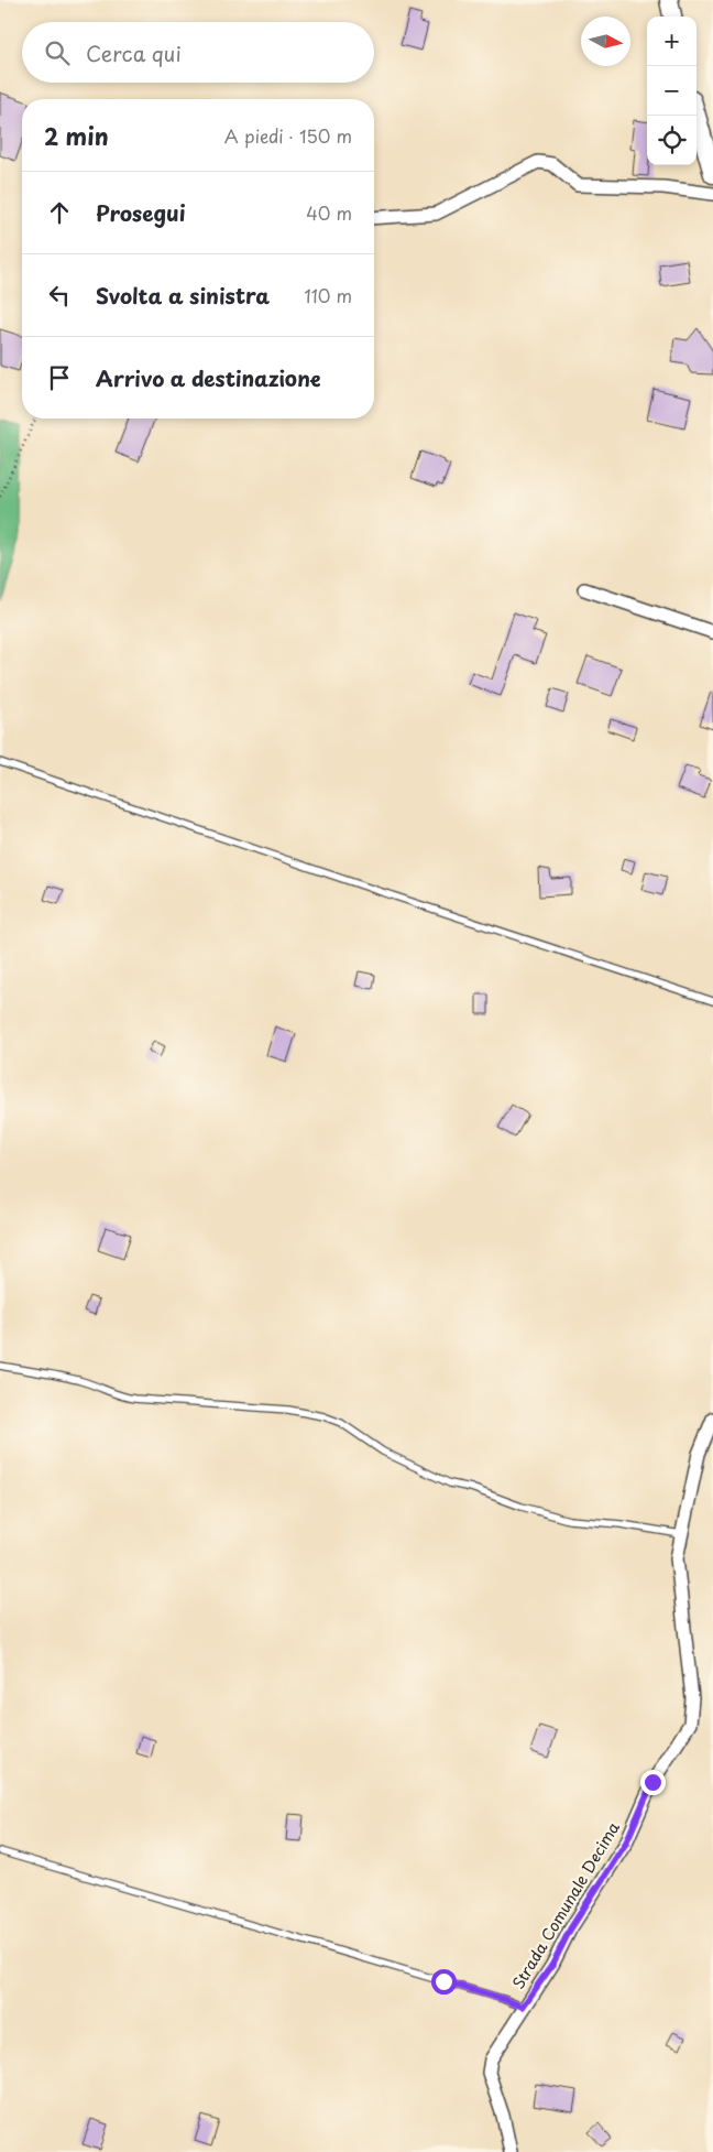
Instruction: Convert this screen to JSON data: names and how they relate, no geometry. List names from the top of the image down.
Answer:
{
  "streets": {
    "street": ["Strada Comunale Decima"]
  },
  "north": "right",
  "page": {
    "map_buttons": ["+", "−"],
    "search": "Cerca qui",
    "heading": ["2 min", "A piedi · 150 m"],
    "list": [
      ["Prosegui", "40 m"],
      ["Svolta a sinistra", "110 m"],
      "Arrivo a destinazione"
    ]
  }
}
